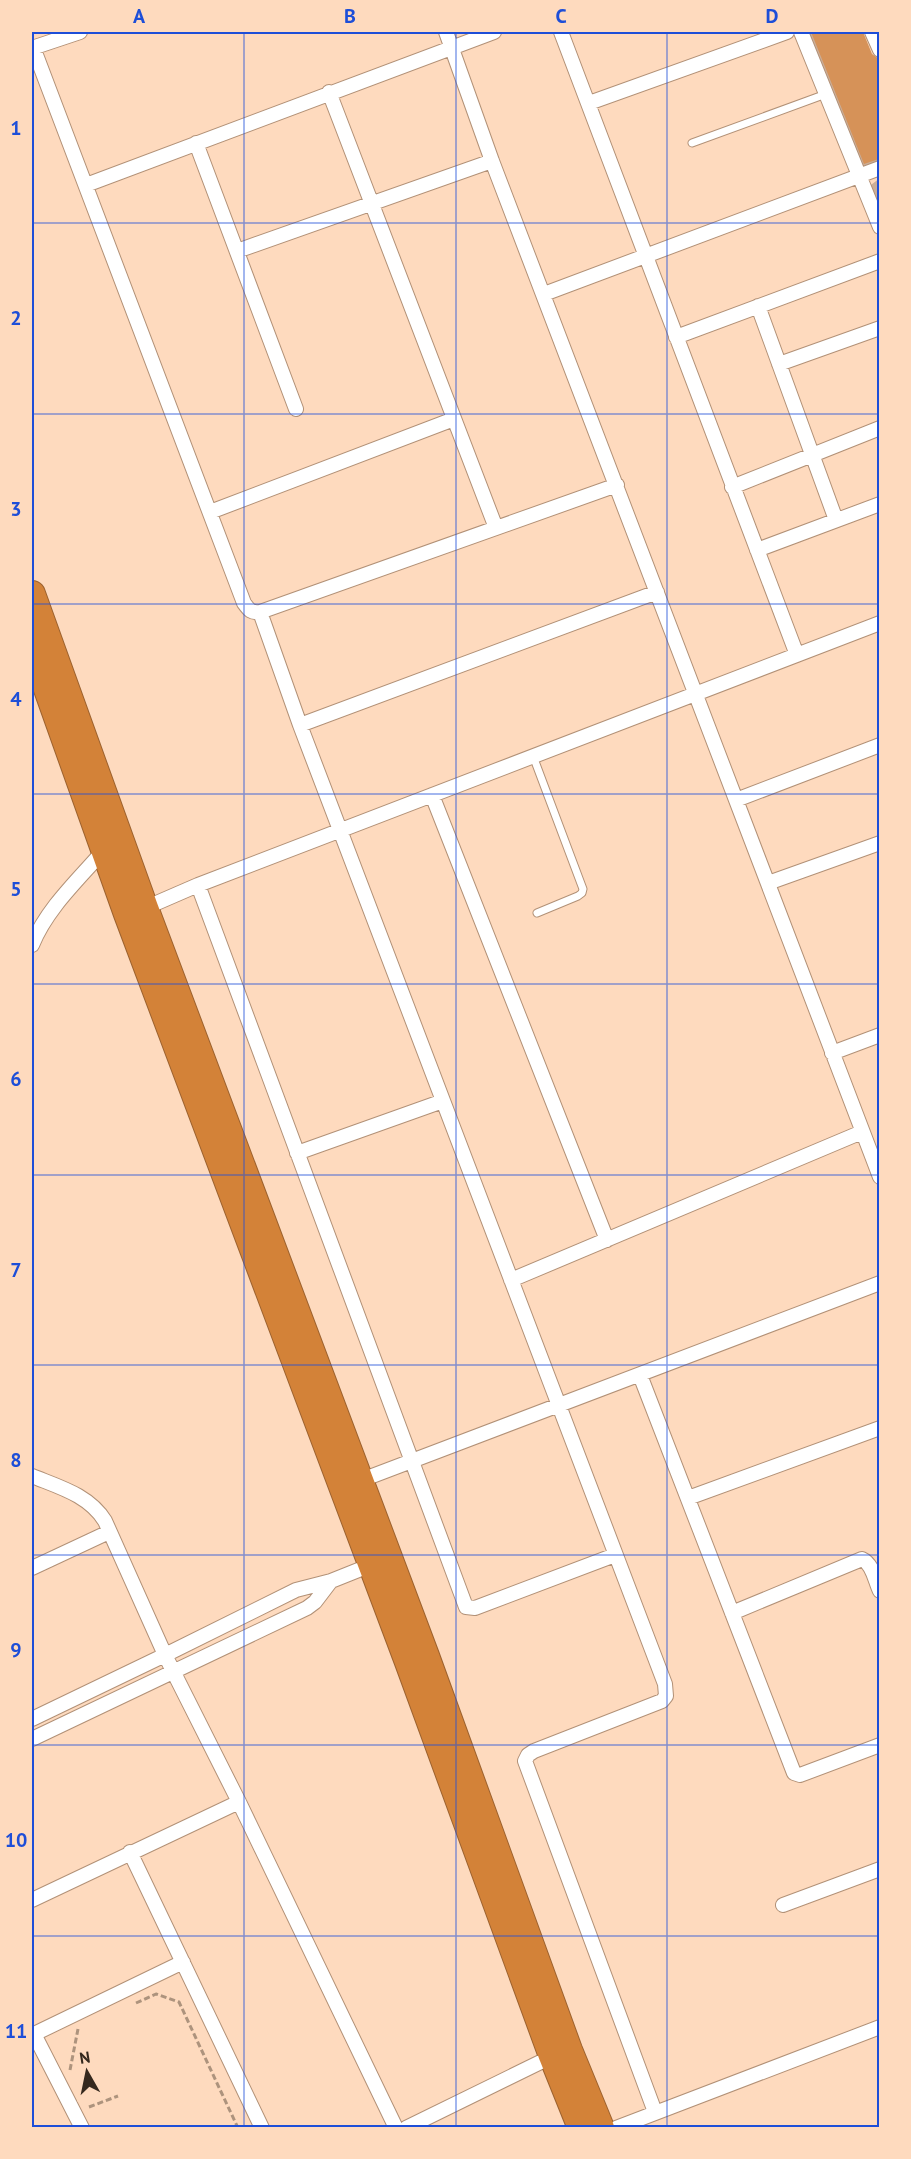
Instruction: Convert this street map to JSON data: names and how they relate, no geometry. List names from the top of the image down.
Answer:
{
  "north": "top",
  "grid": {
    "columns": [
      "A",
      "B",
      "C",
      "D"
    ],
    "rows": [
      "1",
      "2",
      "3",
      "4",
      "5",
      "6",
      "7",
      "8",
      "9",
      "10",
      "11"
    ]
  }
}
